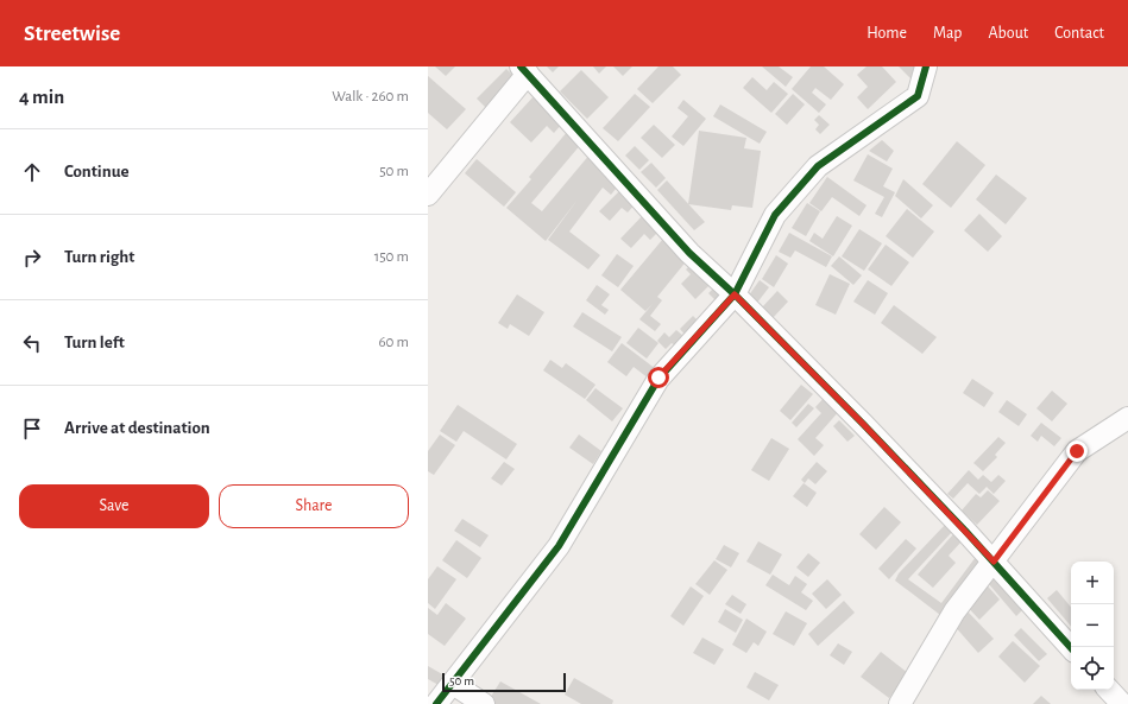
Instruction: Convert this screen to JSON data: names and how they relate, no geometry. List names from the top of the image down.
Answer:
{
  "scale_bar": "50 m",
  "page": {
    "header": "Streetwise",
    "nav": [
      "Home",
      "Map",
      "About",
      "Contact"
    ],
    "heading": ["4 min", "Walk · 260 m"],
    "list": [
      ["Continue", "50 m"],
      ["Turn right", "150 m"],
      ["Turn left", "60 m"],
      "Arrive at destination"
    ],
    "buttons": ["Save", "Share"],
    "map_buttons": ["+", "−"],
    "scale": "50 m"
  }
}
